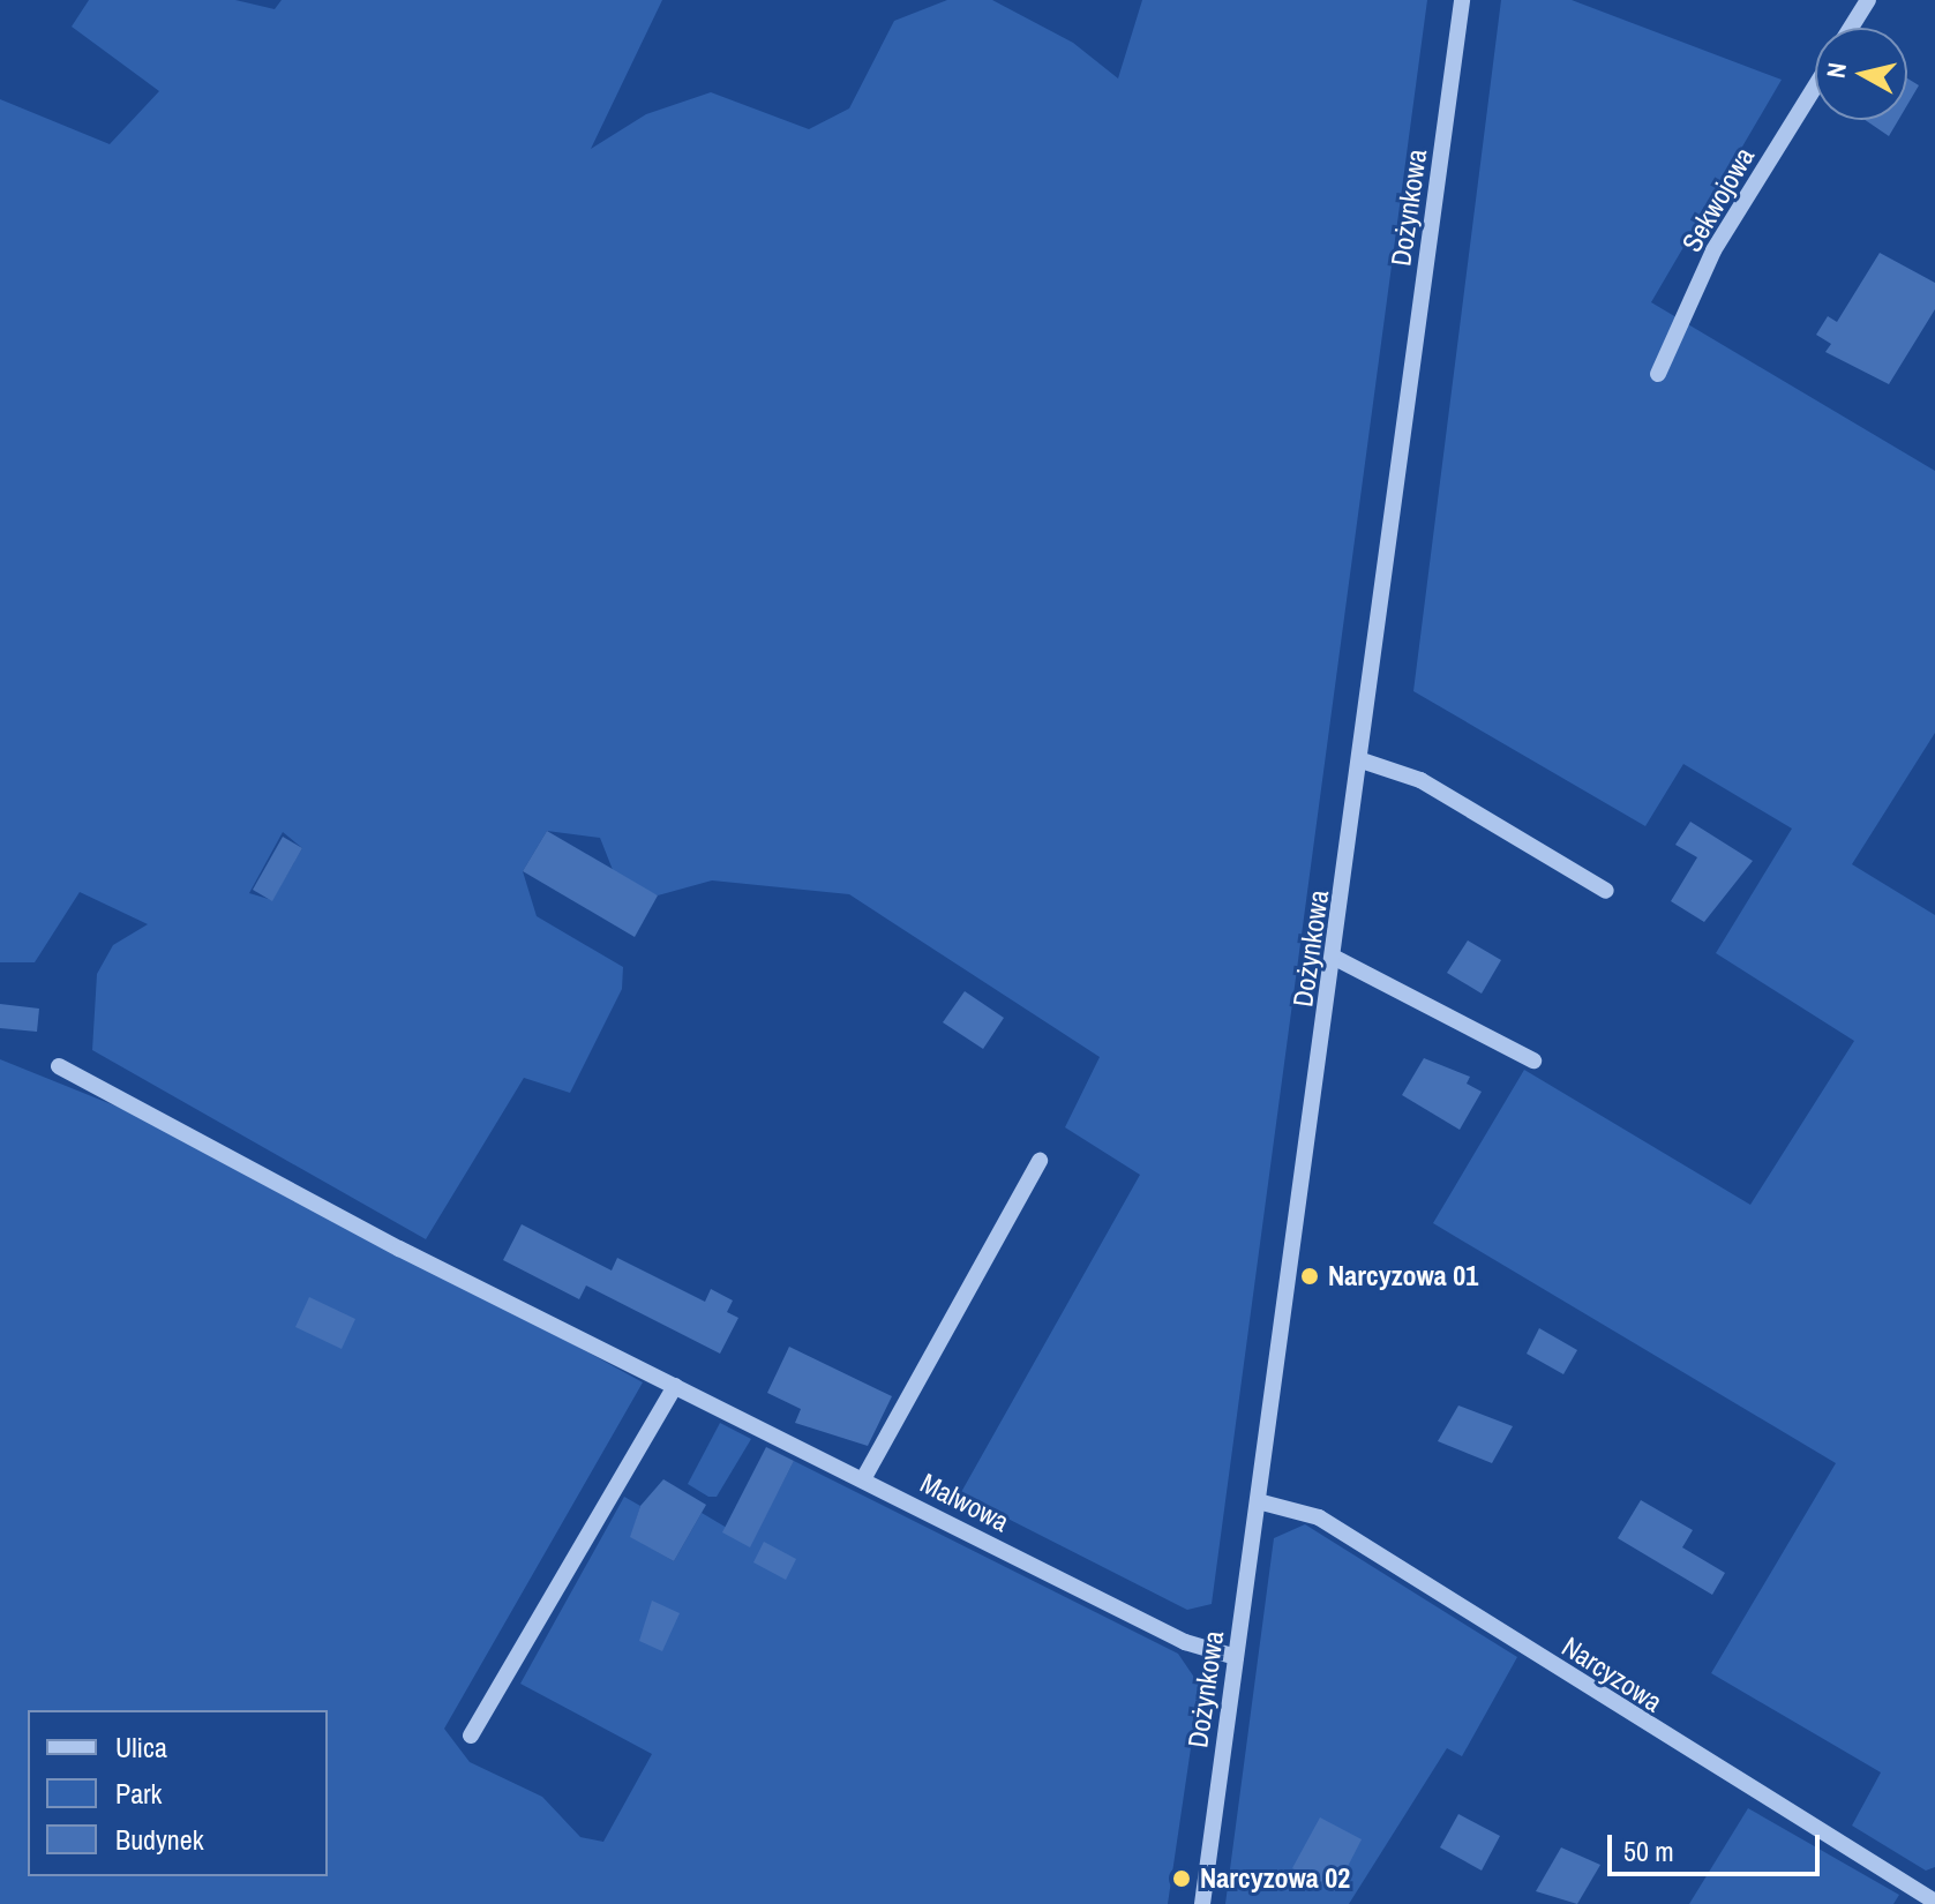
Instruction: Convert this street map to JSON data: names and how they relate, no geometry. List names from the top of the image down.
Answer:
{
  "streets": {
    "street": [
      "Sekwojowa",
      "Dożynkowa",
      "Malwowa",
      "Narcyzowa"
    ]
  },
  "crossings": [
    ["Dożynkowa", "Malwowa"],
    ["Dożynkowa", "Narcyzowa"]
  ],
  "places": ["Narcyzowa 01", "Narcyzowa 02"],
  "legend": ["Ulica", "Park", "Budynek"],
  "scale_bar": "50 m",
  "north": "left"
}
